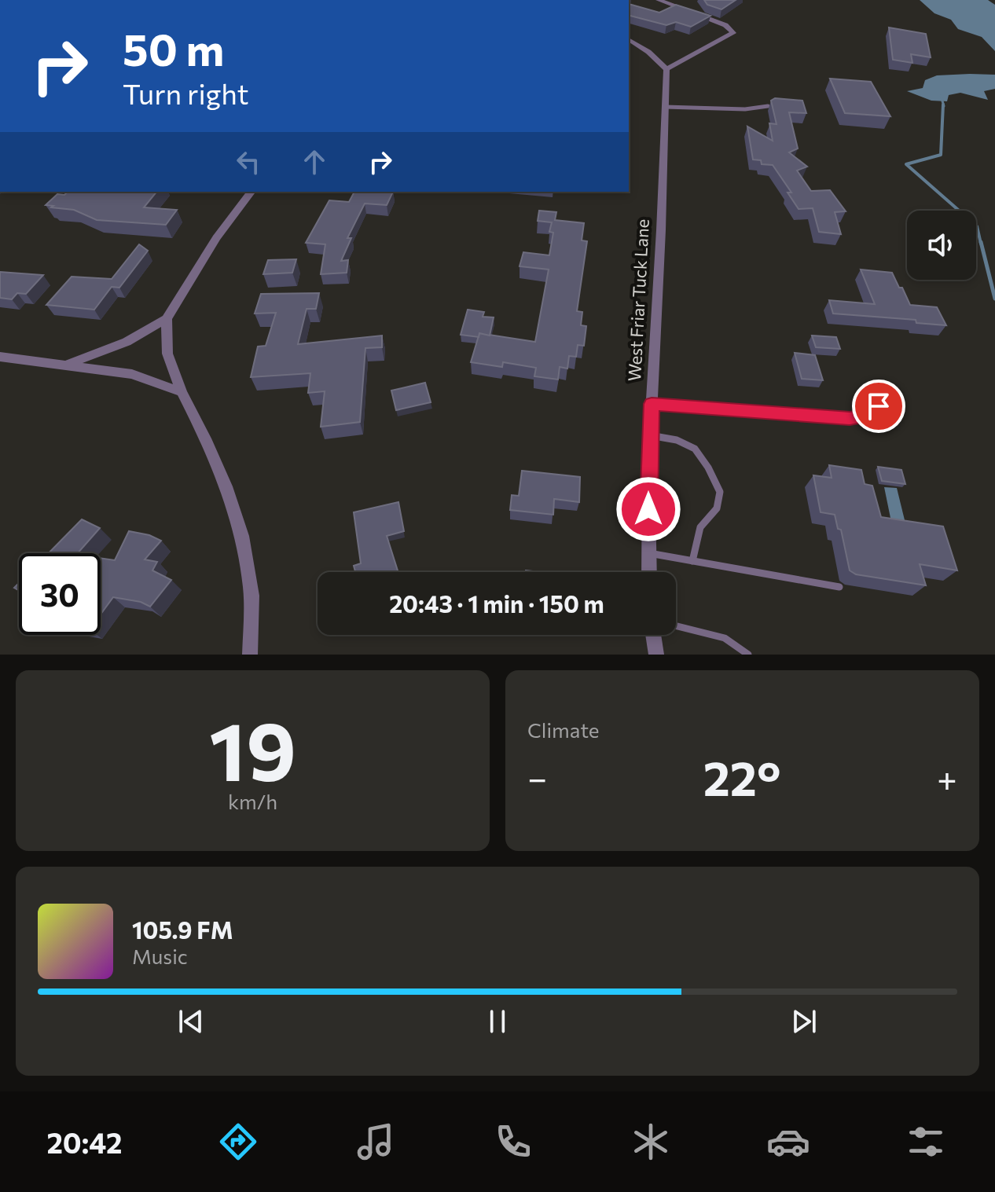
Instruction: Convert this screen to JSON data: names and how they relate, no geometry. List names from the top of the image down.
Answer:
{
  "streets": {
    "street": ["West Friar Tuck Lane"]
  },
  "page": {
    "turn": ["50 m", "Turn right"],
    "limit": "30",
    "trip": "20:43 · 1 min · 150 m",
    "tile": [
      ["19", "km/h"],
      "Climate"
    ],
    "heat": ["−", "22°", "+"],
    "song": ["105.9 FM", "Music"],
    "tabs": "20:42"
  }
}
